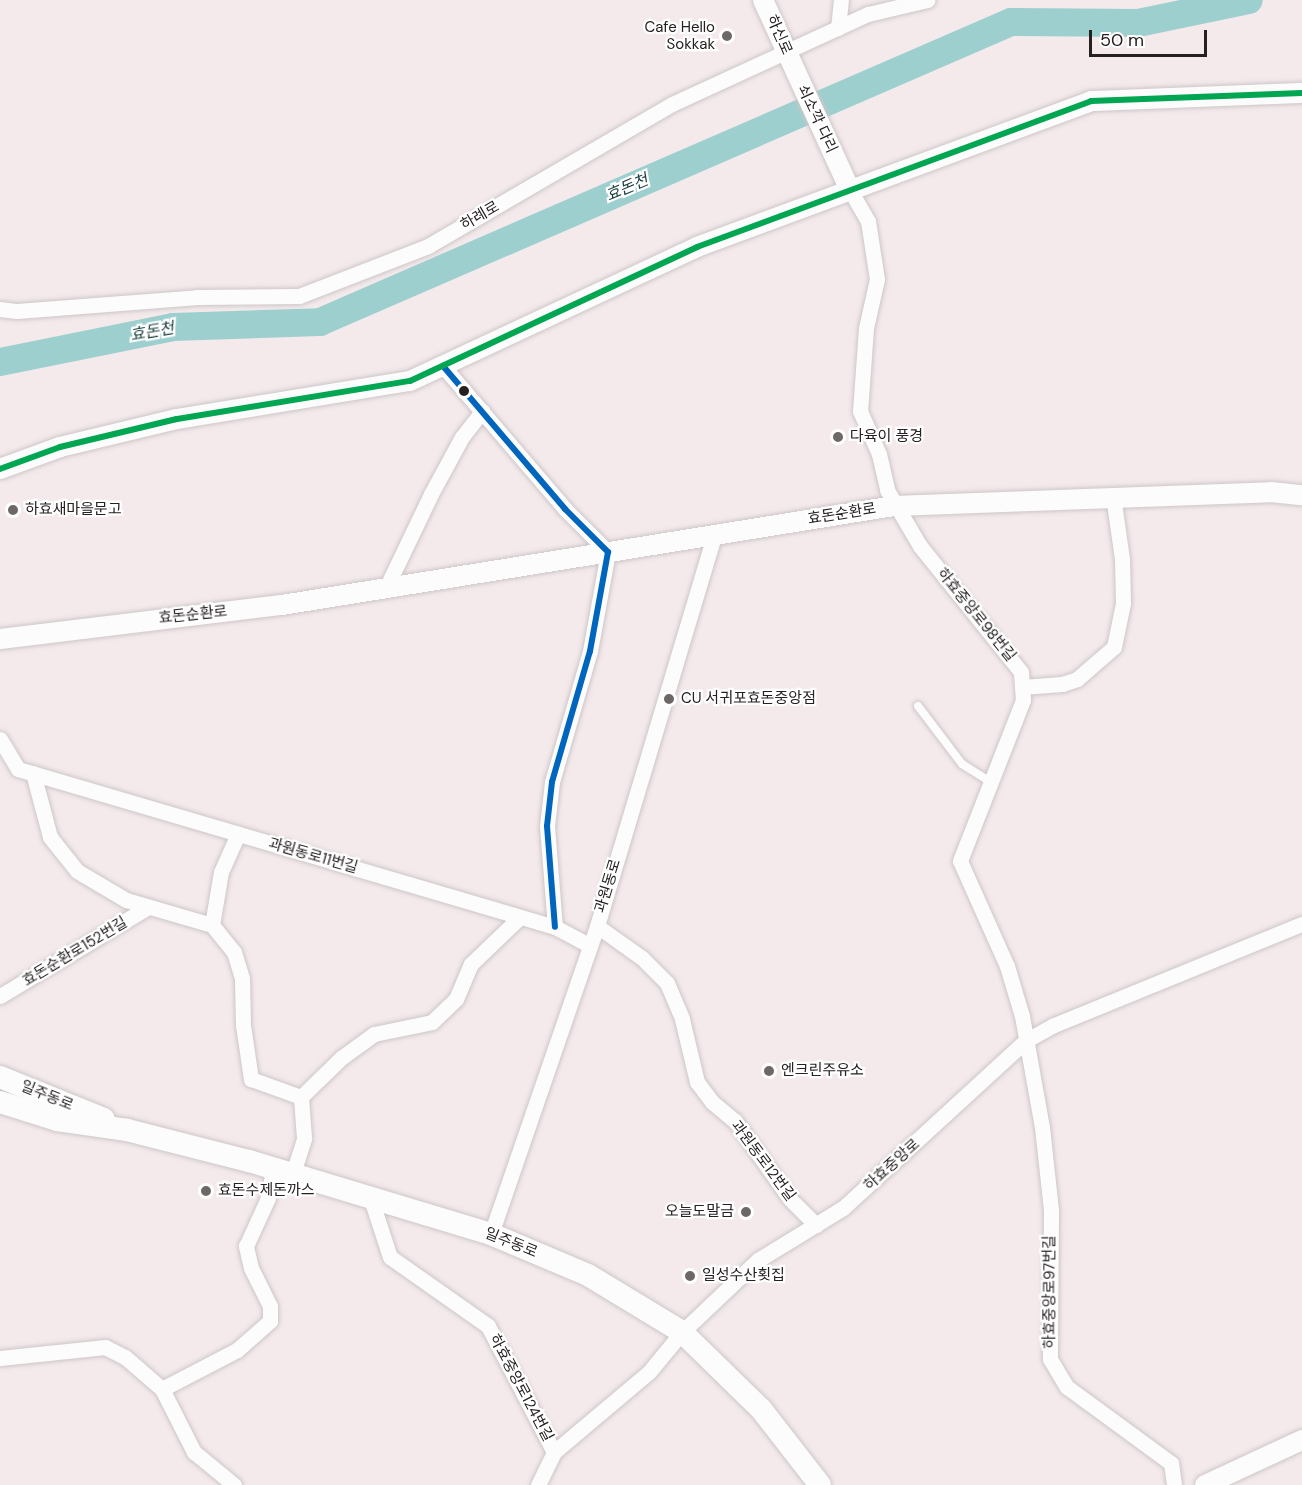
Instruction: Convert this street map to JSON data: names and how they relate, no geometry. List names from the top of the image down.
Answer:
{
  "streets": {
    "main road": ["일주동로"],
    "street": [
      "하신로",
      "쇠소깍 다리",
      "하례로",
      "효돈순환로",
      "하효중앙로98번길",
      "과원동로11번길",
      "과원동로",
      "효돈순환로152번길",
      "과원동로12번길",
      "하효중앙로",
      "하효중앙로97번길",
      "하효중앙로124번길"
    ]
  },
  "crossings": [
    ["하신로", "쇠소깍 다리"],
    ["하신로", "하례로"],
    ["쇠소깍 다리", "하례로"],
    ["쇠소깍 다리", "하효중앙로98번길"],
    ["효돈순환로", "하효중앙로98번길"],
    ["효돈순환로", "과원동로"],
    ["과원동로11번길", "과원동로"],
    ["과원동로11번길", "효돈순환로152번길"],
    ["과원동로", "일주동로"],
    ["과원동로", "과원동로12번길"],
    ["일주동로", "하효중앙로"],
    ["일주동로", "하효중앙로124번길"],
    ["과원동로12번길", "하효중앙로"],
    ["하효중앙로", "하효중앙로97번길"],
    ["하효중앙로", "하효중앙로124번길"]
  ],
  "water": ["효돈천"],
  "places": [
    "Cafe Hello Sokkak",
    "다육이 풍경",
    "하효새마을문고",
    "CU 서귀포효돈중앙점",
    "엔크린주유소",
    "효돈수제돈까스",
    "오늘도말금",
    "일성수산횟집"
  ],
  "scale_bar": "50 m"
}
